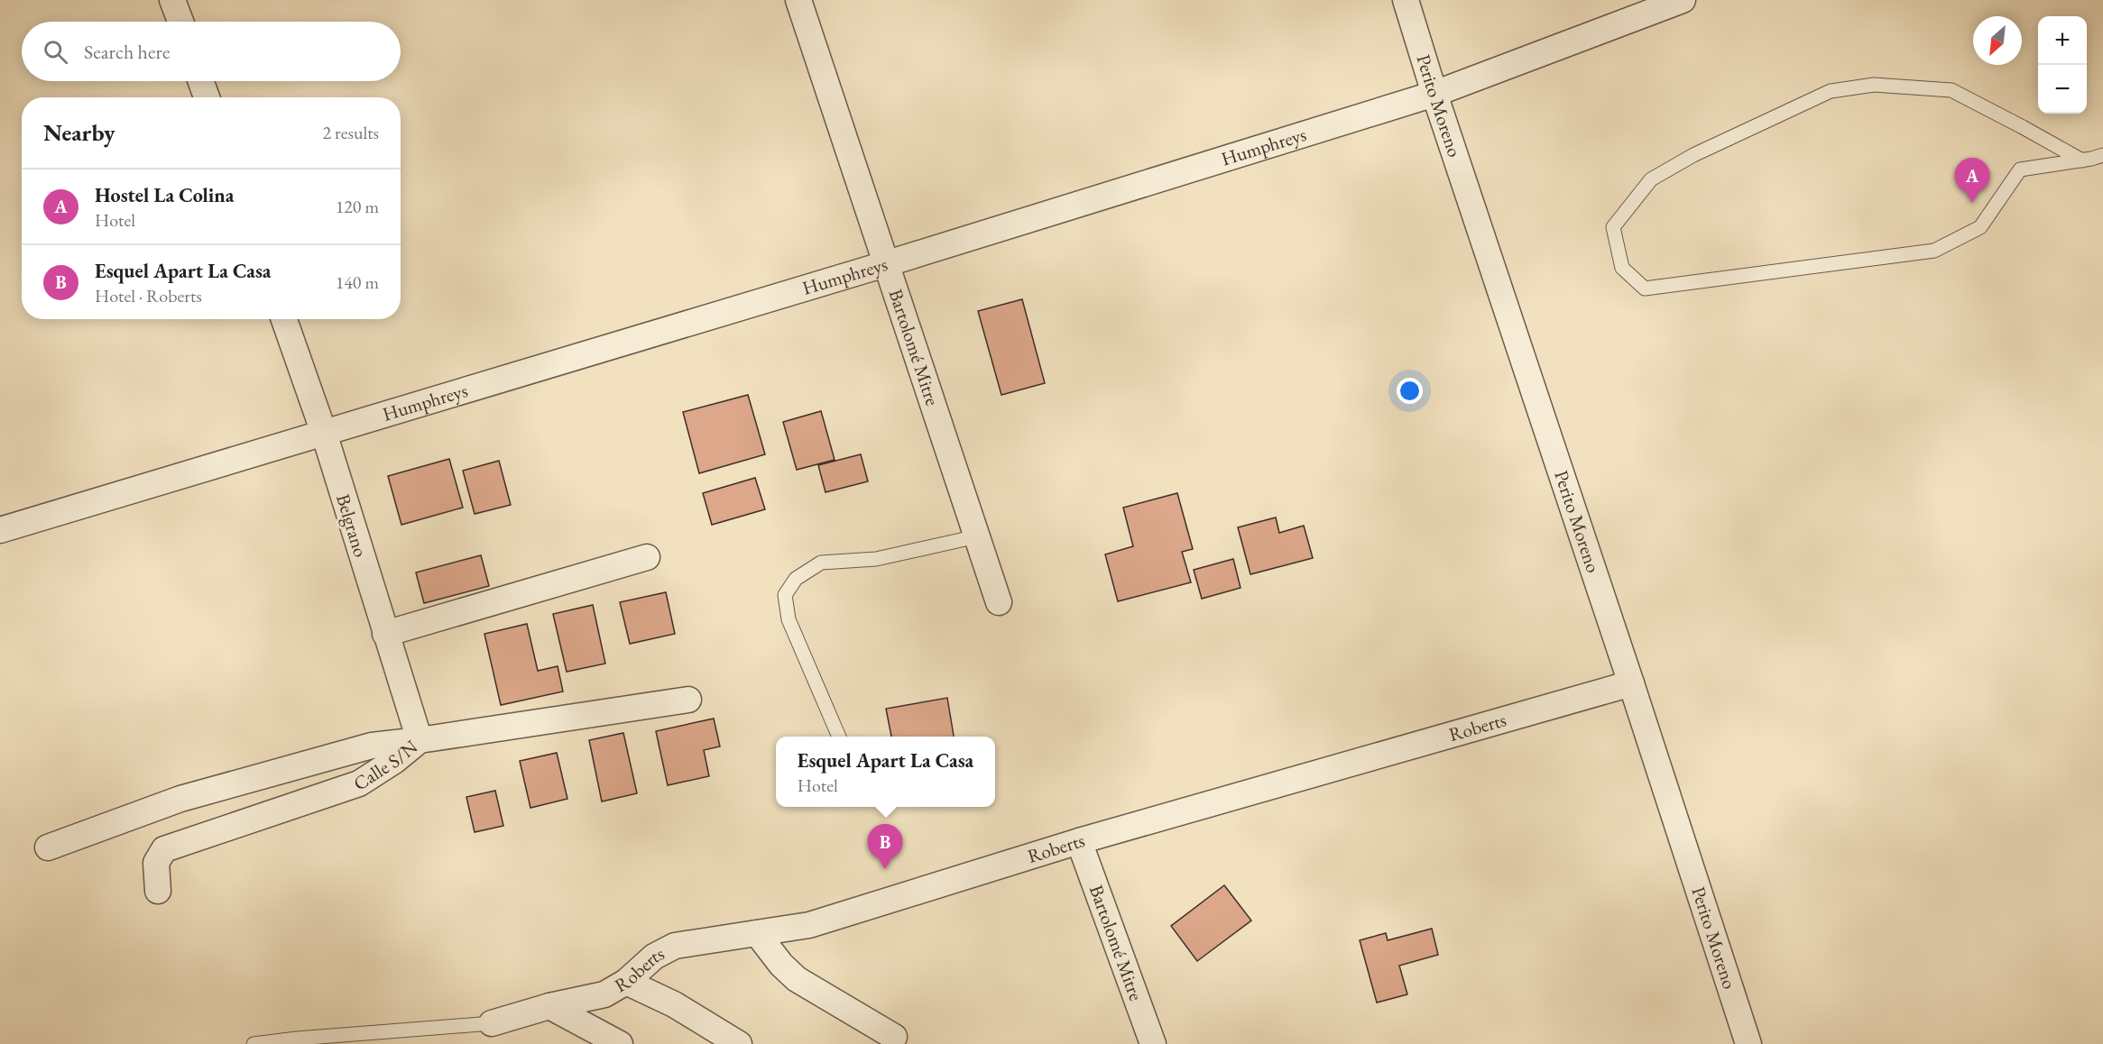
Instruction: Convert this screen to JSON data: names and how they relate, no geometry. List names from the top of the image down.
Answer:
{
  "streets": {
    "street": [
      "Perito Moreno",
      "Humphreys",
      "Bartolomé Mitre",
      "Belgrano",
      "Roberts",
      "Calle S/N"
    ]
  },
  "crossings": [
    ["Perito Moreno", "Humphreys"],
    ["Perito Moreno", "Roberts"],
    ["Humphreys", "Bartolomé Mitre"],
    ["Humphreys", "Belgrano"],
    ["Bartolomé Mitre", "Roberts"],
    ["Belgrano", "Calle S/N"]
  ],
  "north": "bottom left",
  "page": {
    "map_buttons": ["+", "−"],
    "search": "Search here",
    "heading": ["Nearby", "2 results"],
    "pins": ["A", "B"],
    "list": [
      {
        "mark": "A",
        "name": "Hostel La Colina",
        "note": "Hotel",
        "value": "120 m"
      },
      {
        "mark": "B",
        "name": "Esquel Apart La Casa",
        "note": "Hotel · Roberts",
        "value": "140 m"
      }
    ],
    "popup": ["Esquel Apart La Casa", "Hotel"]
  }
}
